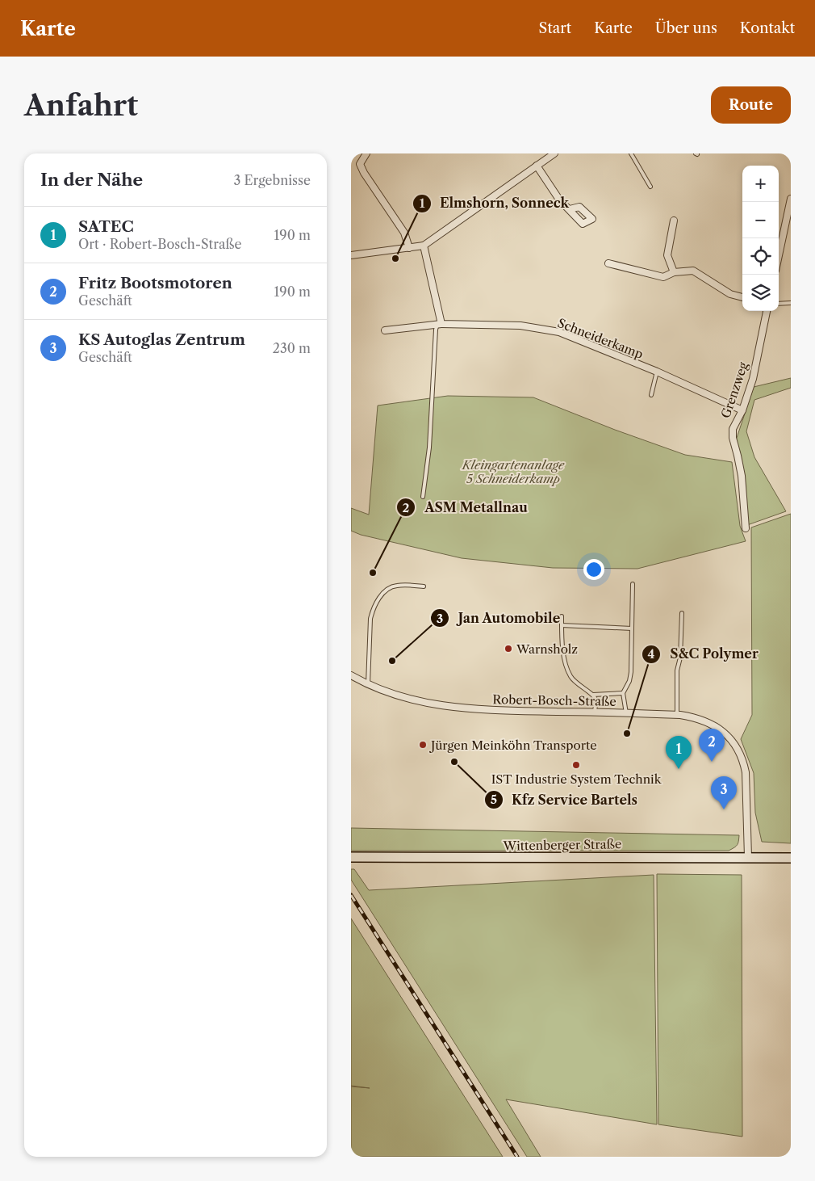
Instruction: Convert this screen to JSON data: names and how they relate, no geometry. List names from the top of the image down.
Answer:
{
  "streets": {
    "main road": ["Wittenberger Straße"],
    "street": ["Schneiderkamp", "Grenzweg", "Robert-Bosch-Straße"]
  },
  "crossings": [
    ["Schneiderkamp", "Grenzweg"],
    ["Robert-Bosch-Straße", "Wittenberger Straße"]
  ],
  "parks": ["Kleingartenanlage 5 Schneiderkamp"],
  "places": [
    "Elmshorn, Sonneck",
    "ASM Metallnau",
    "Warnsholz",
    "Jan Automobile",
    "S&C Polymer",
    "Jürgen Meinköhn Transporte",
    "Kfz Service Bartels",
    "IST Industrie System Technik"
  ],
  "page": {
    "header": "Karte",
    "nav": [
      "Start",
      "Karte",
      "Über uns",
      "Kontakt"
    ],
    "buttons": "Route",
    "title": "Anfahrt",
    "heading": ["In der Nähe", "3 Ergebnisse"],
    "map_buttons": ["+", "−"],
    "list": [
      {
        "mark": "1",
        "name": "SATEC",
        "note": "Ort · Robert-Bosch-Straße",
        "value": "190 m"
      },
      {
        "mark": "2",
        "name": "Fritz Bootsmotoren",
        "note": "Geschäft",
        "value": "190 m"
      },
      {
        "mark": "3",
        "name": "KS Autoglas Zentrum",
        "note": "Geschäft",
        "value": "230 m"
      }
    ],
    "pins": ["2", "1", "3"]
  }
}
